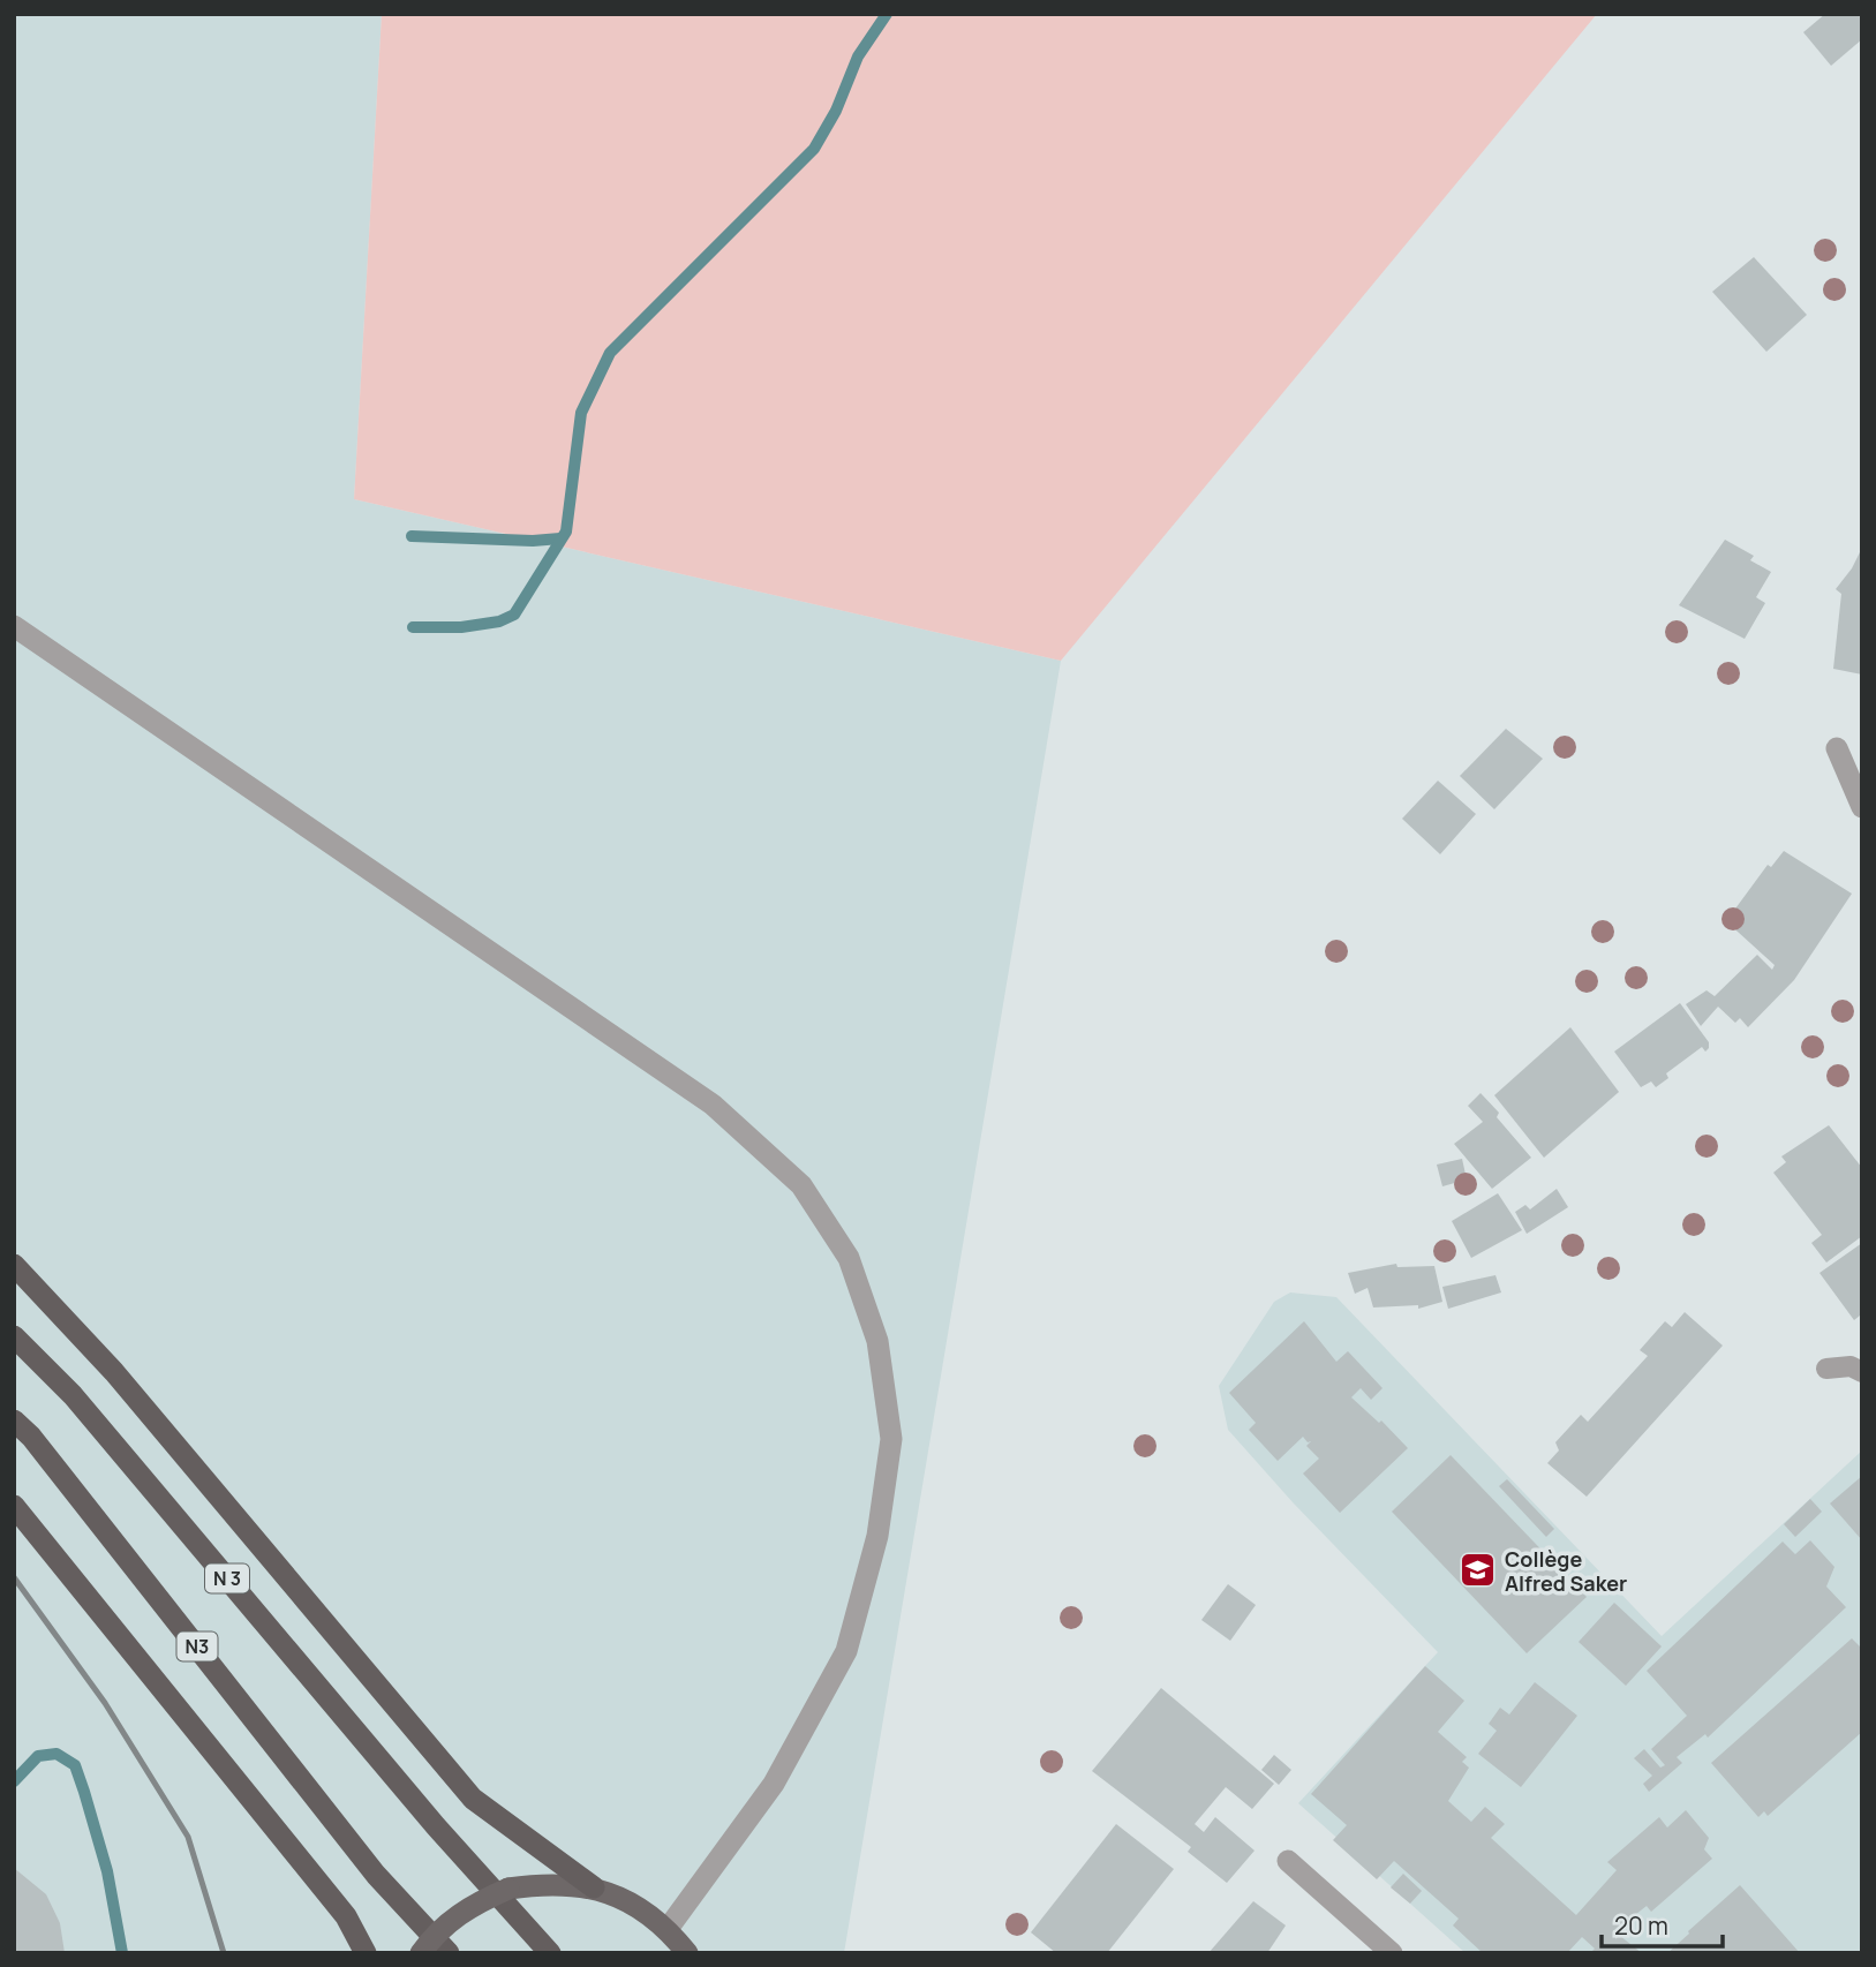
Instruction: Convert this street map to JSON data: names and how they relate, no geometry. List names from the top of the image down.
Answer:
{
  "streets": {
    "highway": ["N 3", "N3"]
  },
  "places": {
    "school or university": ["Collège Alfred Saker"]
  },
  "scale_bar": "20 m"
}
